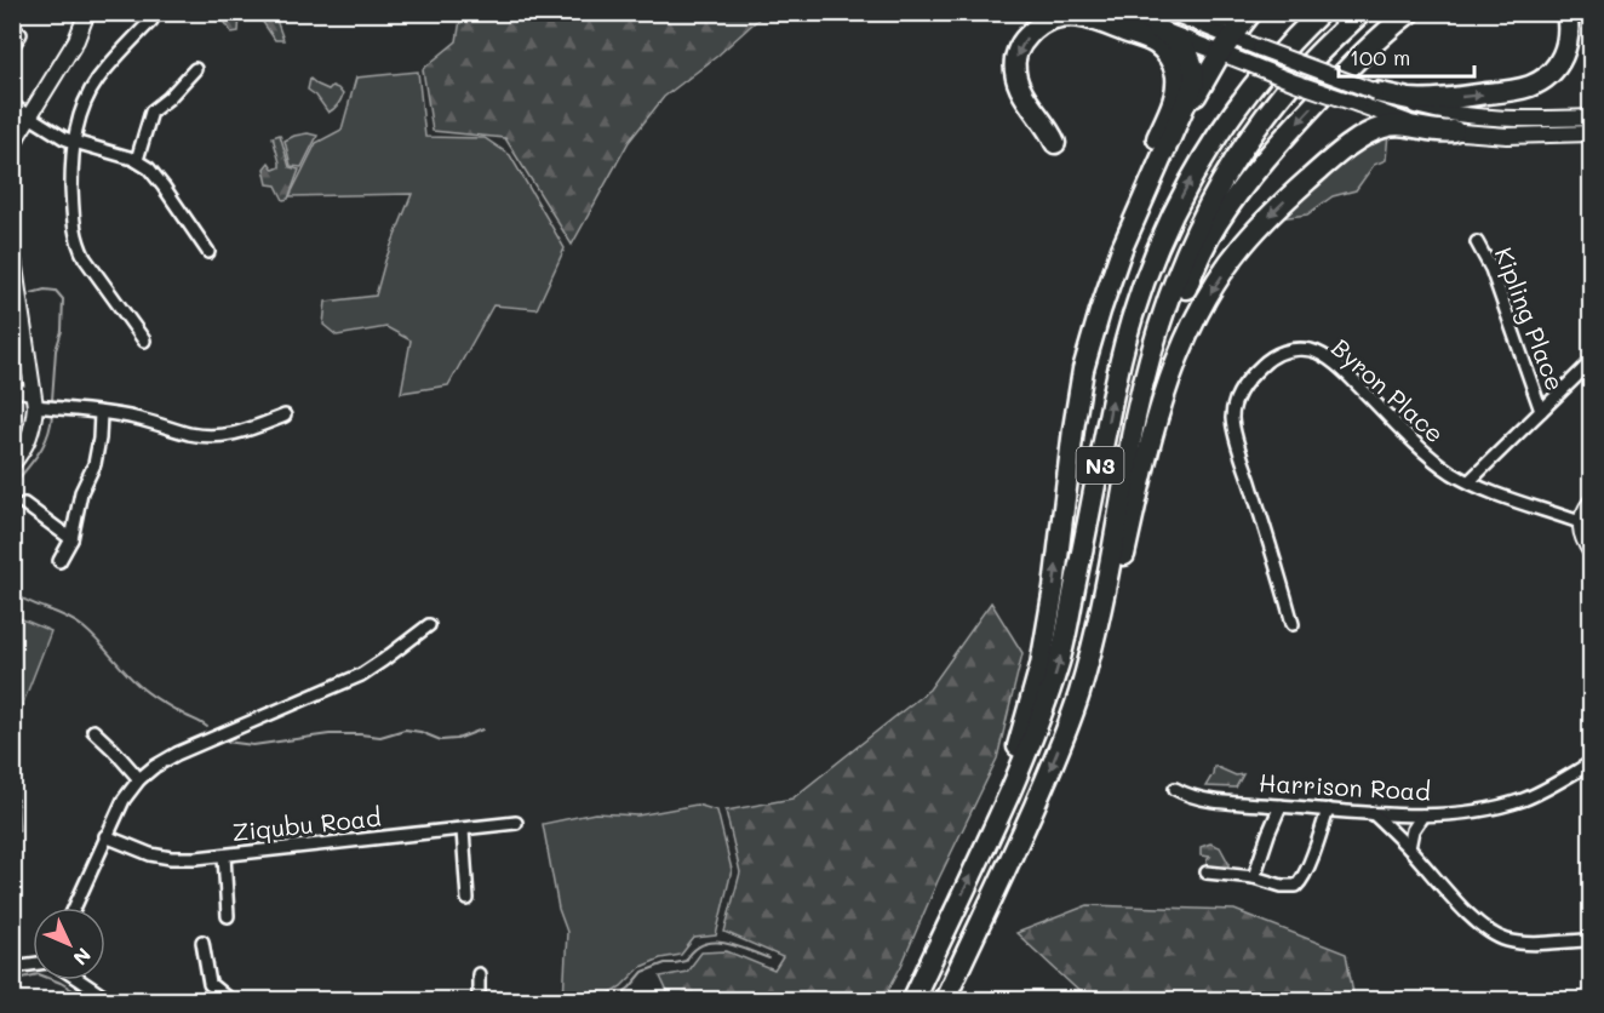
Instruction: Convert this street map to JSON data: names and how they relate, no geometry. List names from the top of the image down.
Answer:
{
  "streets": {
    "highway": ["N3"],
    "street": [
      "Kipling Place",
      "Byron Place",
      "Harrison Road",
      "Ziqubu Road"
    ]
  },
  "scale_bar": "100 m",
  "north": "bottom right"
}
